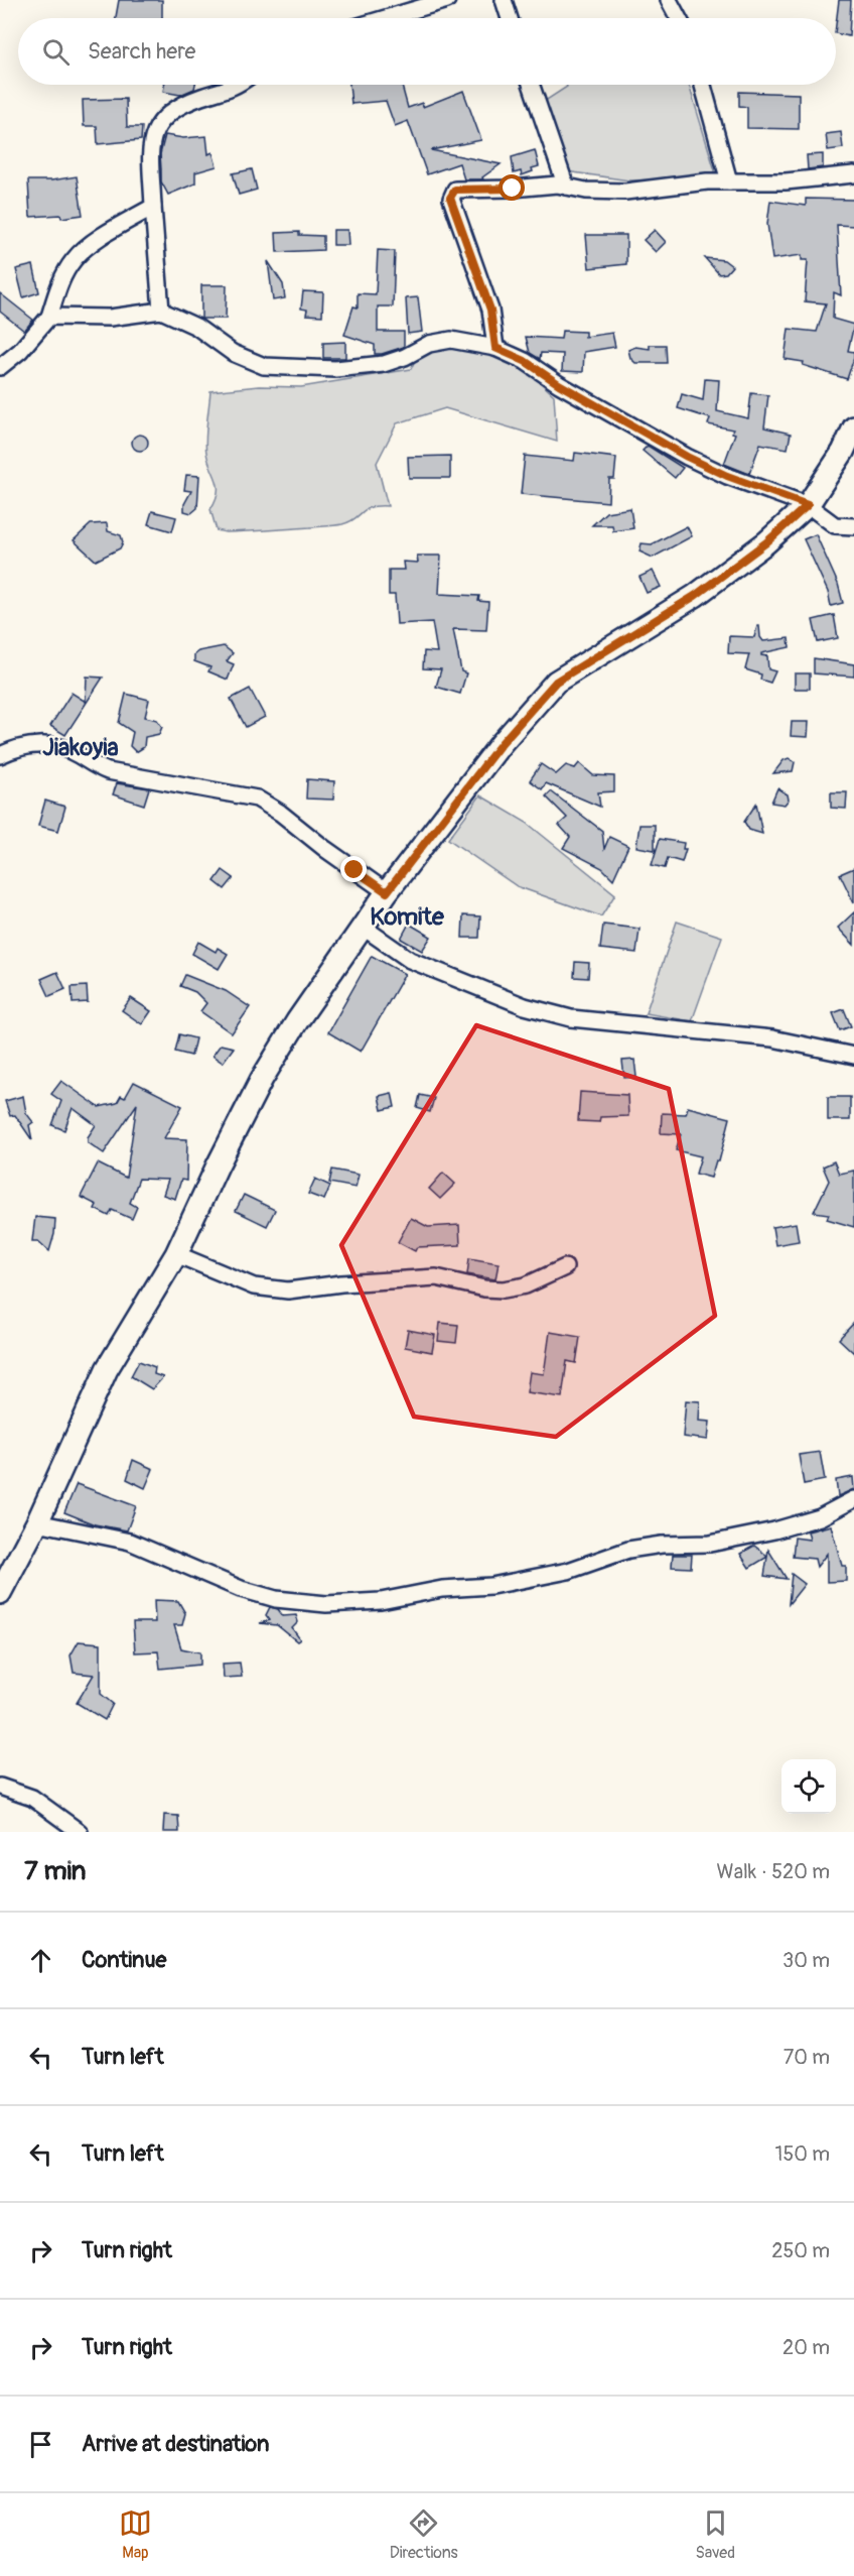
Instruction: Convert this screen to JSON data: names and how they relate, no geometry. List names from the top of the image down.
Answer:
{
  "districts": ["Jiakoyia", "Komite"],
  "page": {
    "search": "Search here",
    "heading": ["7 min", "Walk · 520 m"],
    "list": [
      ["Continue", "30 m"],
      ["Turn left", "70 m"],
      ["Turn left", "150 m"],
      ["Turn right", "250 m"],
      ["Turn right", "20 m"],
      "Arrive at destination"
    ],
    "nav": ["Map", "Directions", "Saved"]
  }
}
